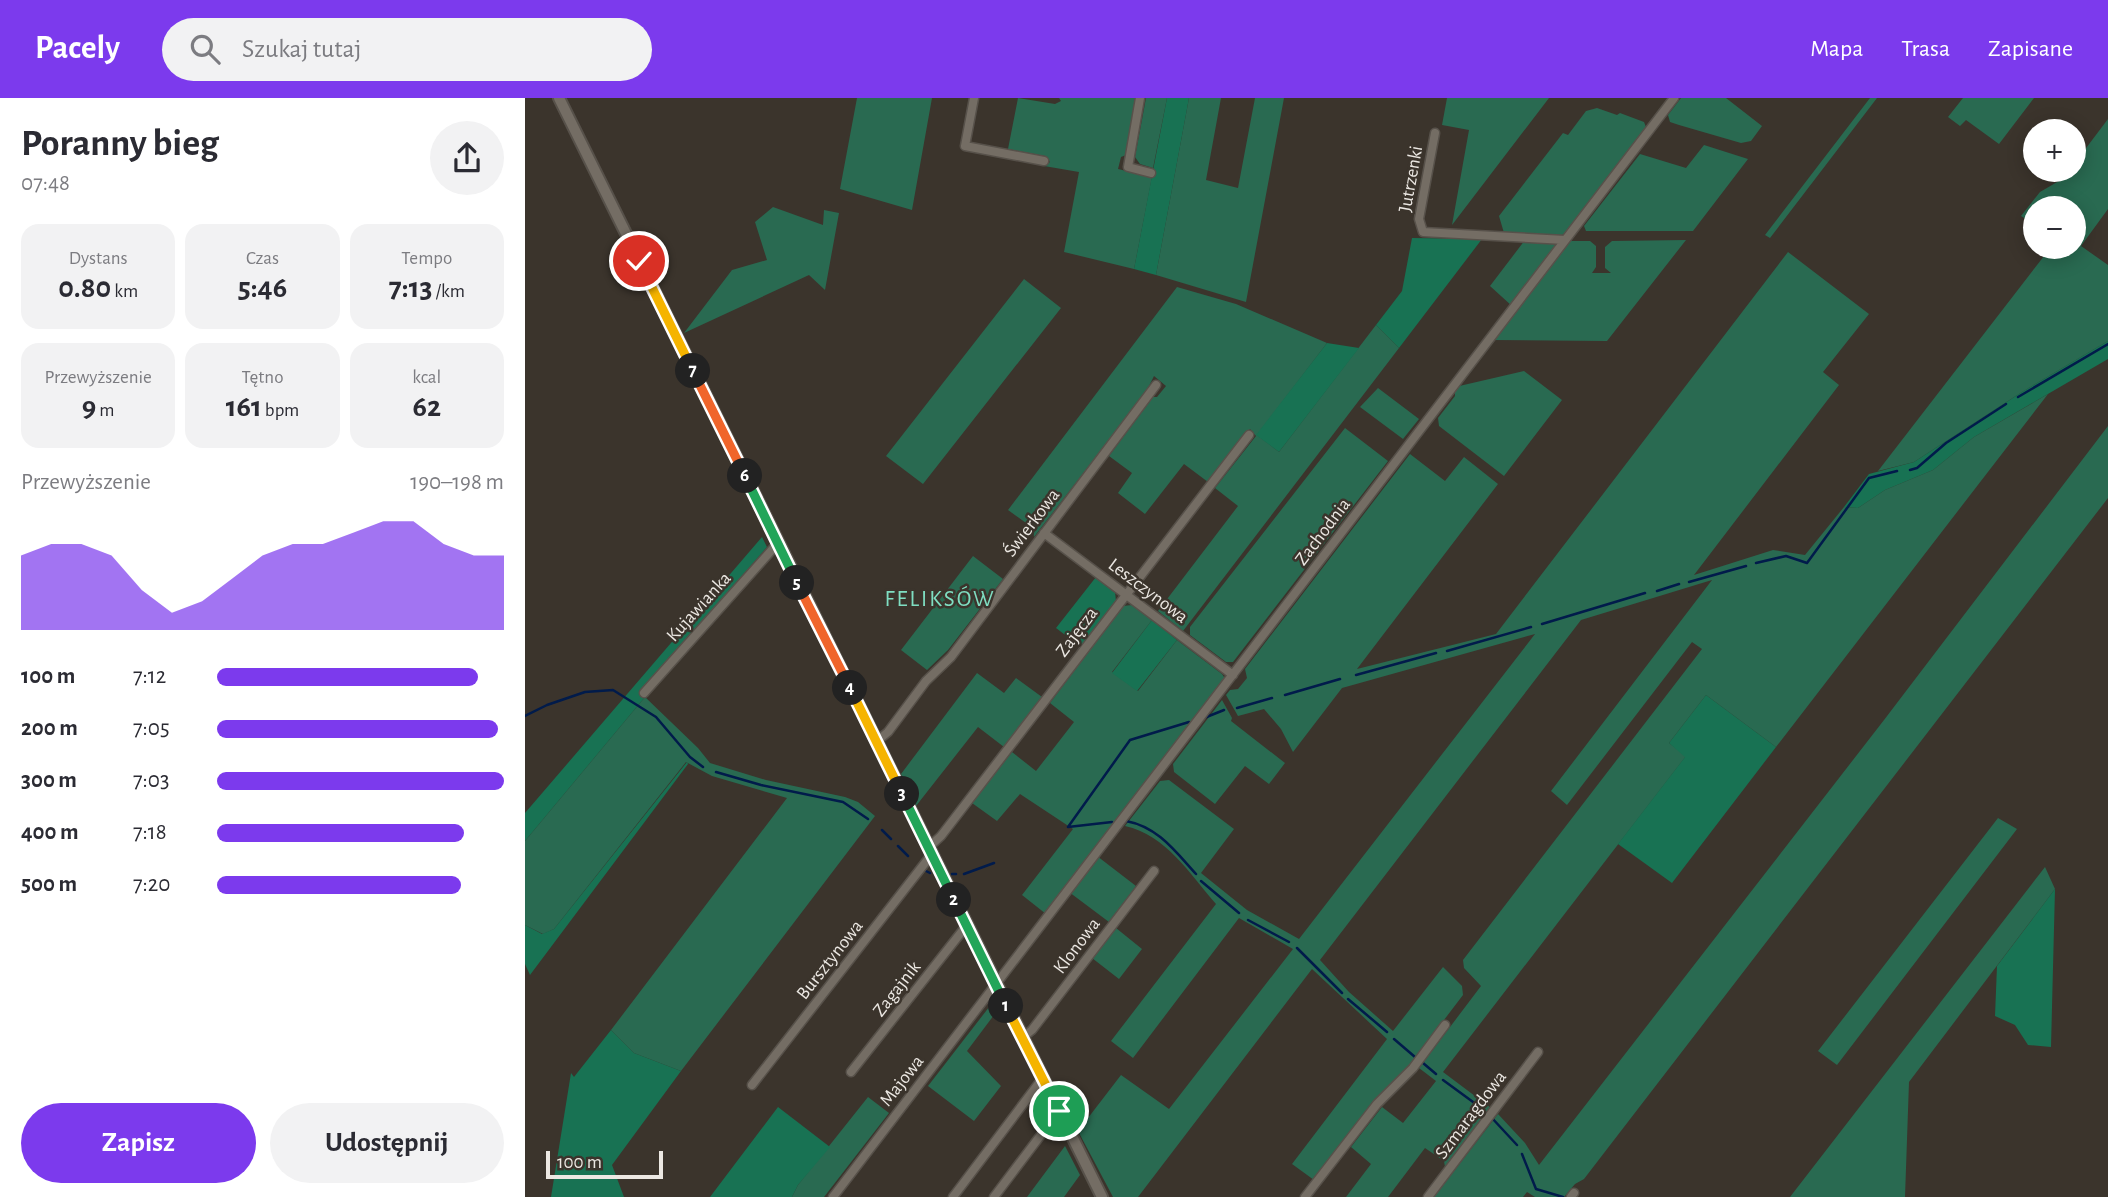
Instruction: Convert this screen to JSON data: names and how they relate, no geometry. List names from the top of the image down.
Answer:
{
  "streets": {
    "street": [
      "Jutrzenki",
      "Świerkowa",
      "Zachodnia",
      "Leszczynowa",
      "Kujawianka",
      "Zajęcza",
      "Klonowa",
      "Bursztynowa",
      "Zagajnik",
      "Majowa",
      "Szmaragdowa"
    ]
  },
  "crossings": [
    ["Jutrzenki", "Zachodnia"],
    ["Świerkowa", "Leszczynowa"],
    ["Zachodnia", "Leszczynowa"],
    ["Zachodnia", "Majowa"],
    ["Leszczynowa", "Zajęcza"],
    ["Zajęcza", "Bursztynowa"]
  ],
  "districts": ["FELIKSÓW"],
  "scale_bar": "100 m",
  "page": {
    "header": "Pacely",
    "search": "Szukaj tutaj",
    "nav": ["Mapa", "Trasa", "Zapisane"],
    "heading": ["Poranny bieg", "07:48"],
    "map_buttons": ["+", "−"],
    "stats": [
      ["Dystans", "0.80 km"],
      ["Czas", "5:46"],
      ["Tempo", "7:13 /km"],
      ["Przewyższenie", "9 m"],
      ["Tętno", "161 bpm"],
      ["kcal", "62"]
    ],
    "pins": [
      "7",
      "6",
      "5",
      "4",
      "3",
      "2",
      "1"
    ],
    "chart": ["Przewyższenie", "190–198 m"],
    "list": [
      {
        "name": "100 m",
        "note": "7:12"
      },
      {
        "name": "200 m",
        "note": "7:05"
      },
      {
        "name": "300 m",
        "note": "7:03"
      },
      {
        "name": "400 m",
        "note": "7:18"
      },
      {
        "name": "500 m",
        "note": "7:20"
      }
    ],
    "buttons": ["Zapisz", "Udostępnij"],
    "scale": "100 m"
  }
}
